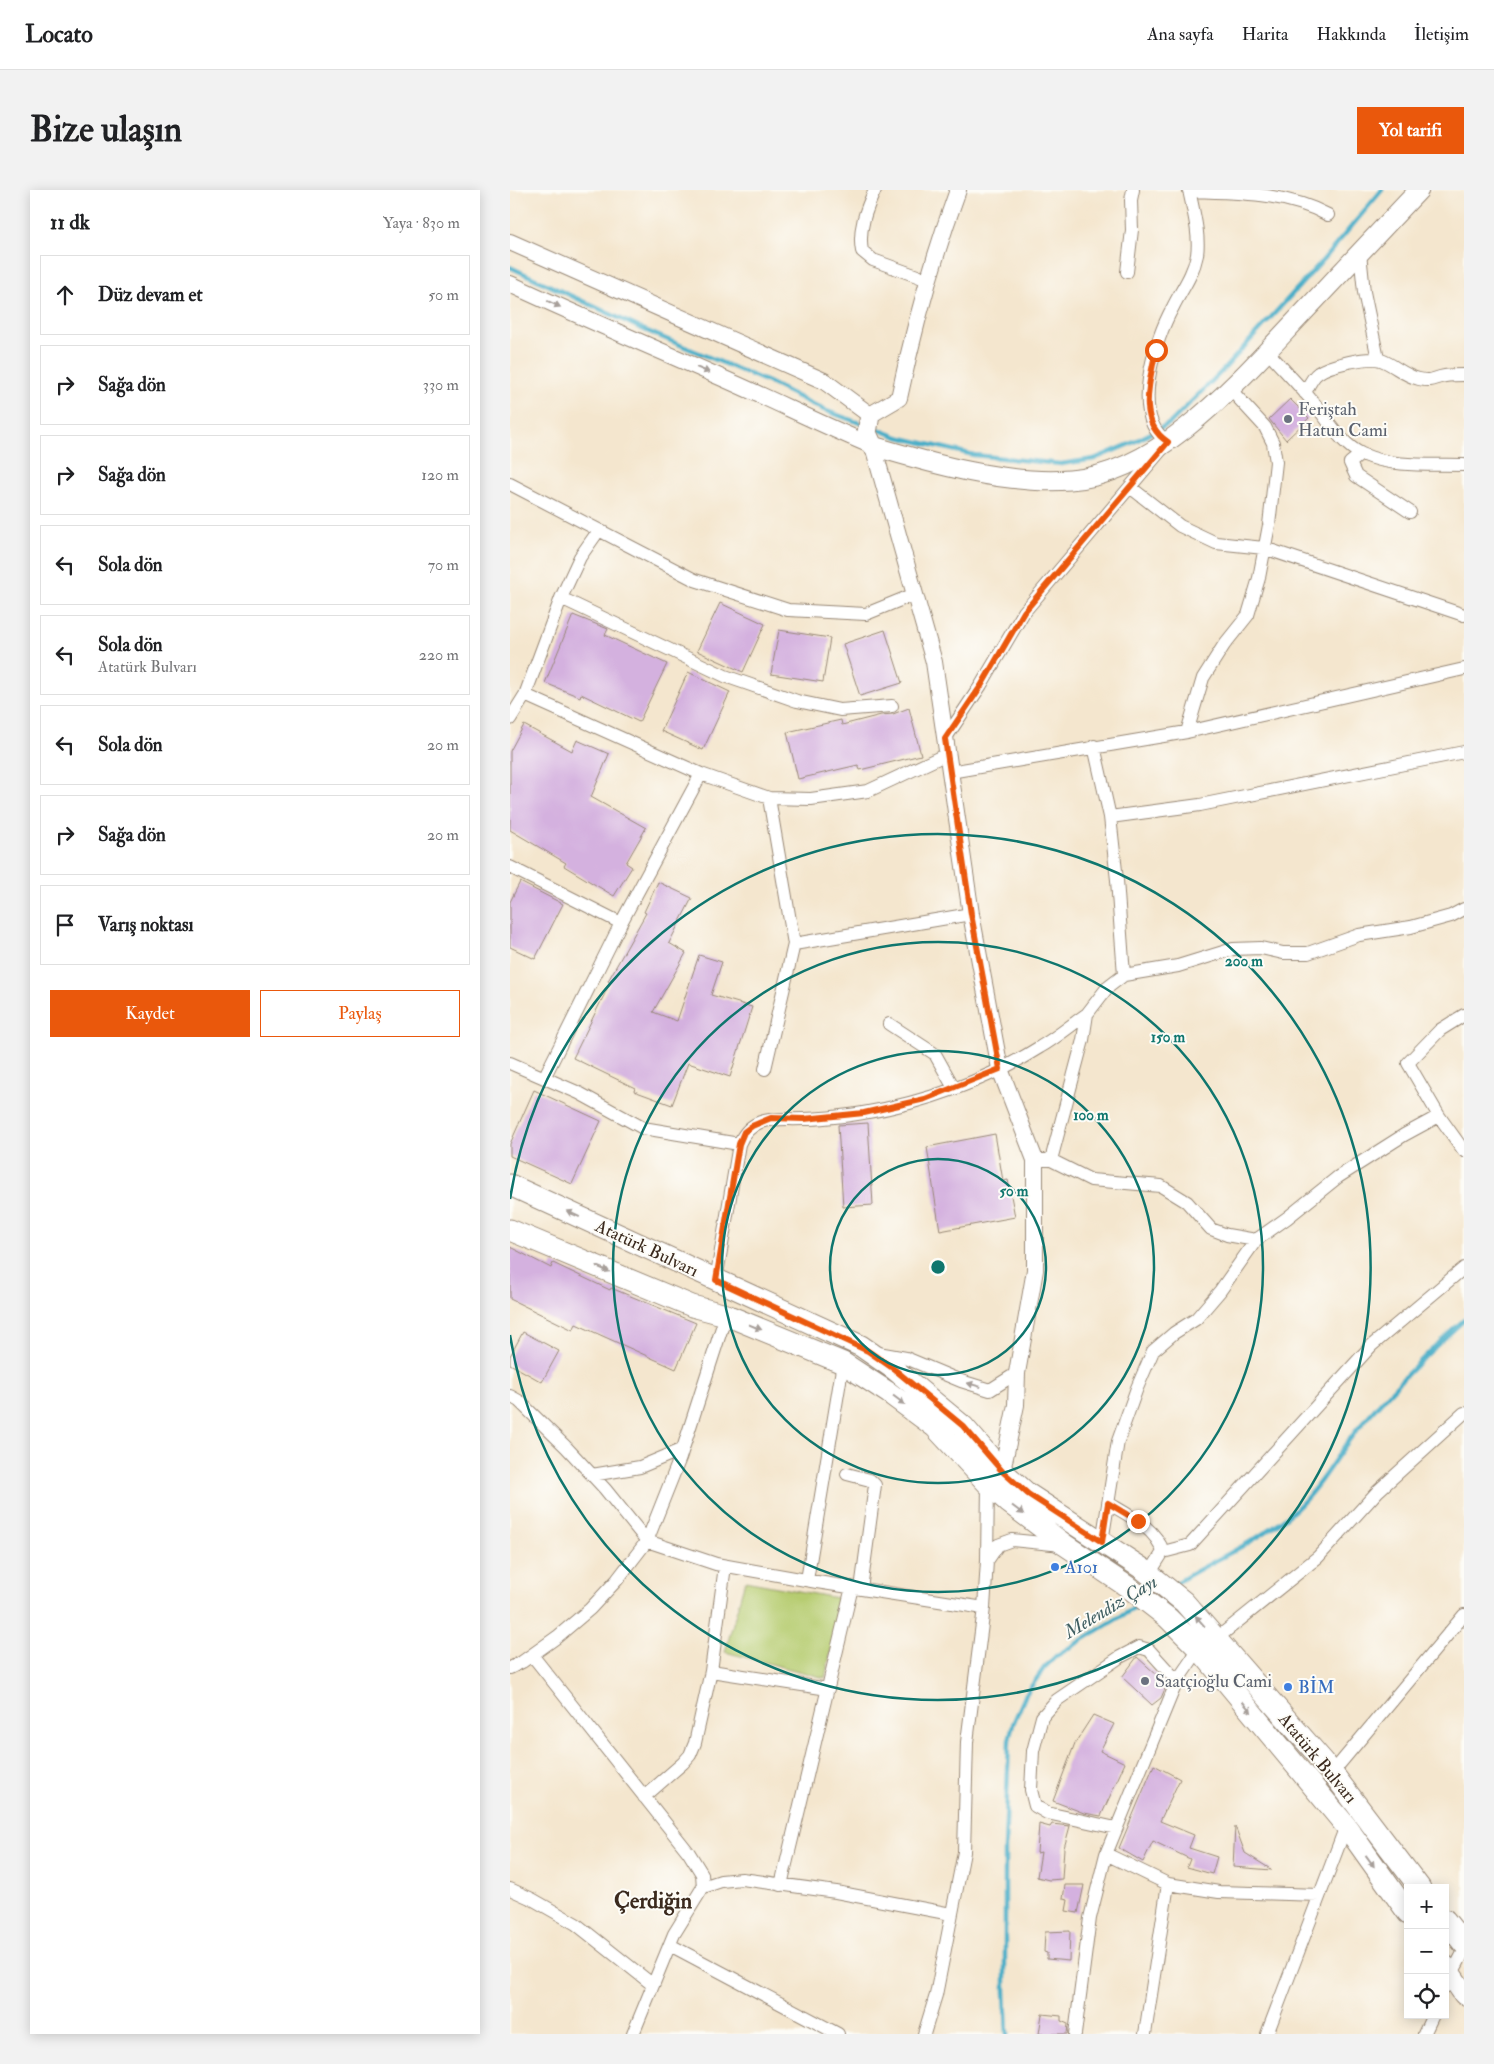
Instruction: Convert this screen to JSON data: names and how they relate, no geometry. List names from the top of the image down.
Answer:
{
  "streets": {
    "main road": ["Atatürk Bulvarı"]
  },
  "districts": ["Çerdiğin"],
  "water": ["Melendiz Çayı"],
  "places": [
    "Feriştah Hatun Cami",
    "A101",
    "Saatçioğlu Cami",
    "BİM"
  ],
  "page": {
    "header": "Locato",
    "nav": [
      "Ana sayfa",
      "Harita",
      "Hakkında",
      "İletişim"
    ],
    "buttons": [
      "Yol tarifi",
      ["Kaydet", "Paylaş"]
    ],
    "title": "Bize ulaşın",
    "heading": ["11 dk", "Yaya · 830 m"],
    "list": [
      ["Düz devam et", "50 m"],
      ["Sağa dön", "330 m"],
      ["Sağa dön", "120 m"],
      ["Sola dön", "70 m"],
      ["Sola dön", "Atatürk Bulvarı", "220 m"],
      ["Sola dön", "20 m"],
      ["Sağa dön", "20 m"],
      "Varış noktası"
    ],
    "map_buttons": ["+", "−"]
  },
  "rings": [
    "200 m",
    "150 m",
    "100 m",
    "50 m"
  ]
}
